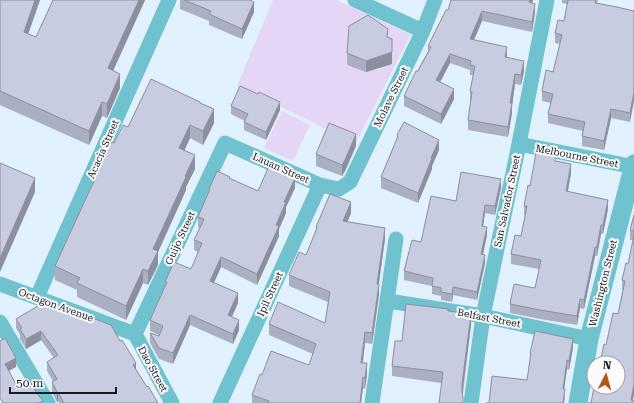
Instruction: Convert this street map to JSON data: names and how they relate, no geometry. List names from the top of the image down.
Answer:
{
  "streets": {
    "street": [
      "Molave Street",
      "Acacia Street",
      "Melbourne Street",
      "Lauan Street",
      "San Salvador Street",
      "Guijo Street",
      "Washington Street",
      "Ipil Street",
      "Octagon Avenue",
      "Belfast Street",
      "Dao Street"
    ]
  },
  "crossings": [
    ["Molave Street", "Lauan Street"],
    ["Acacia Street", "Octagon Avenue"],
    ["Melbourne Street", "San Salvador Street"],
    ["Melbourne Street", "Washington Street"],
    ["Lauan Street", "Guijo Street"],
    ["Lauan Street", "Ipil Street"],
    ["San Salvador Street", "Belfast Street"],
    ["Guijo Street", "Octagon Avenue"],
    ["Guijo Street", "Dao Street"],
    ["Washington Street", "Belfast Street"],
    ["Octagon Avenue", "Dao Street"]
  ],
  "scale_bar": "50 m",
  "north": "top"
}
